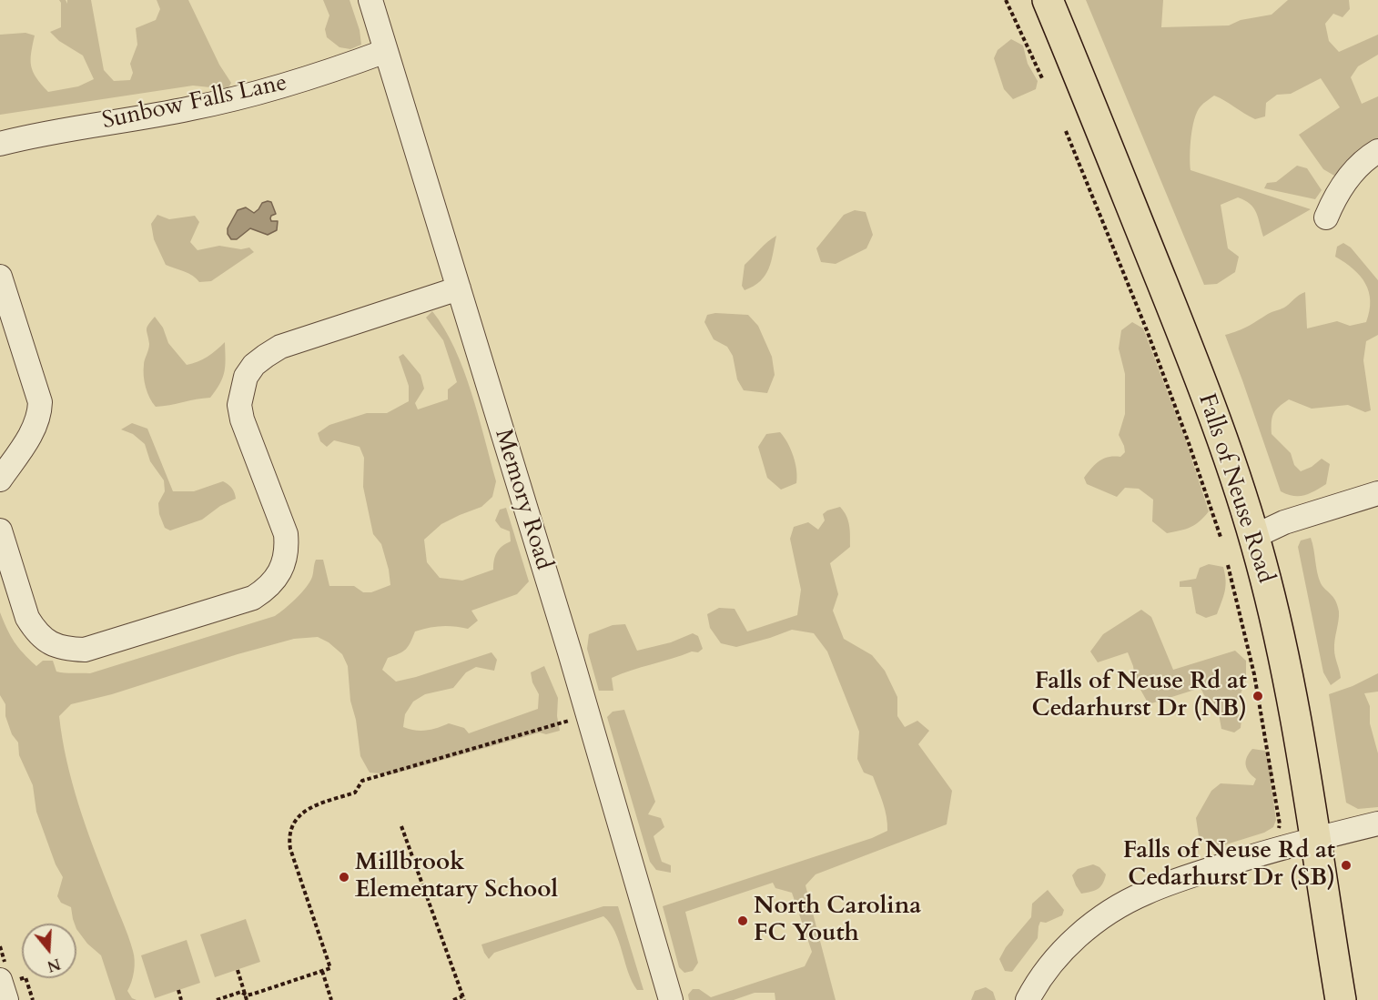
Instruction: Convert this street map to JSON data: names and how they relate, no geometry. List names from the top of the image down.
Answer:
{
  "streets": {
    "main road": ["Falls of Neuse Road"],
    "street": ["Sunbow Falls Lane", "Memory Road"]
  },
  "crossings": [
    ["Sunbow Falls Lane", "Memory Road"]
  ],
  "places": [
    "Falls of Neuse Rd at Cedarhurst Dr (NB)",
    "Falls of Neuse Rd at Cedarhurst Dr (SB)",
    "Millbrook Elementary School",
    "North Carolina FC Youth"
  ],
  "north": "bottom"
}
